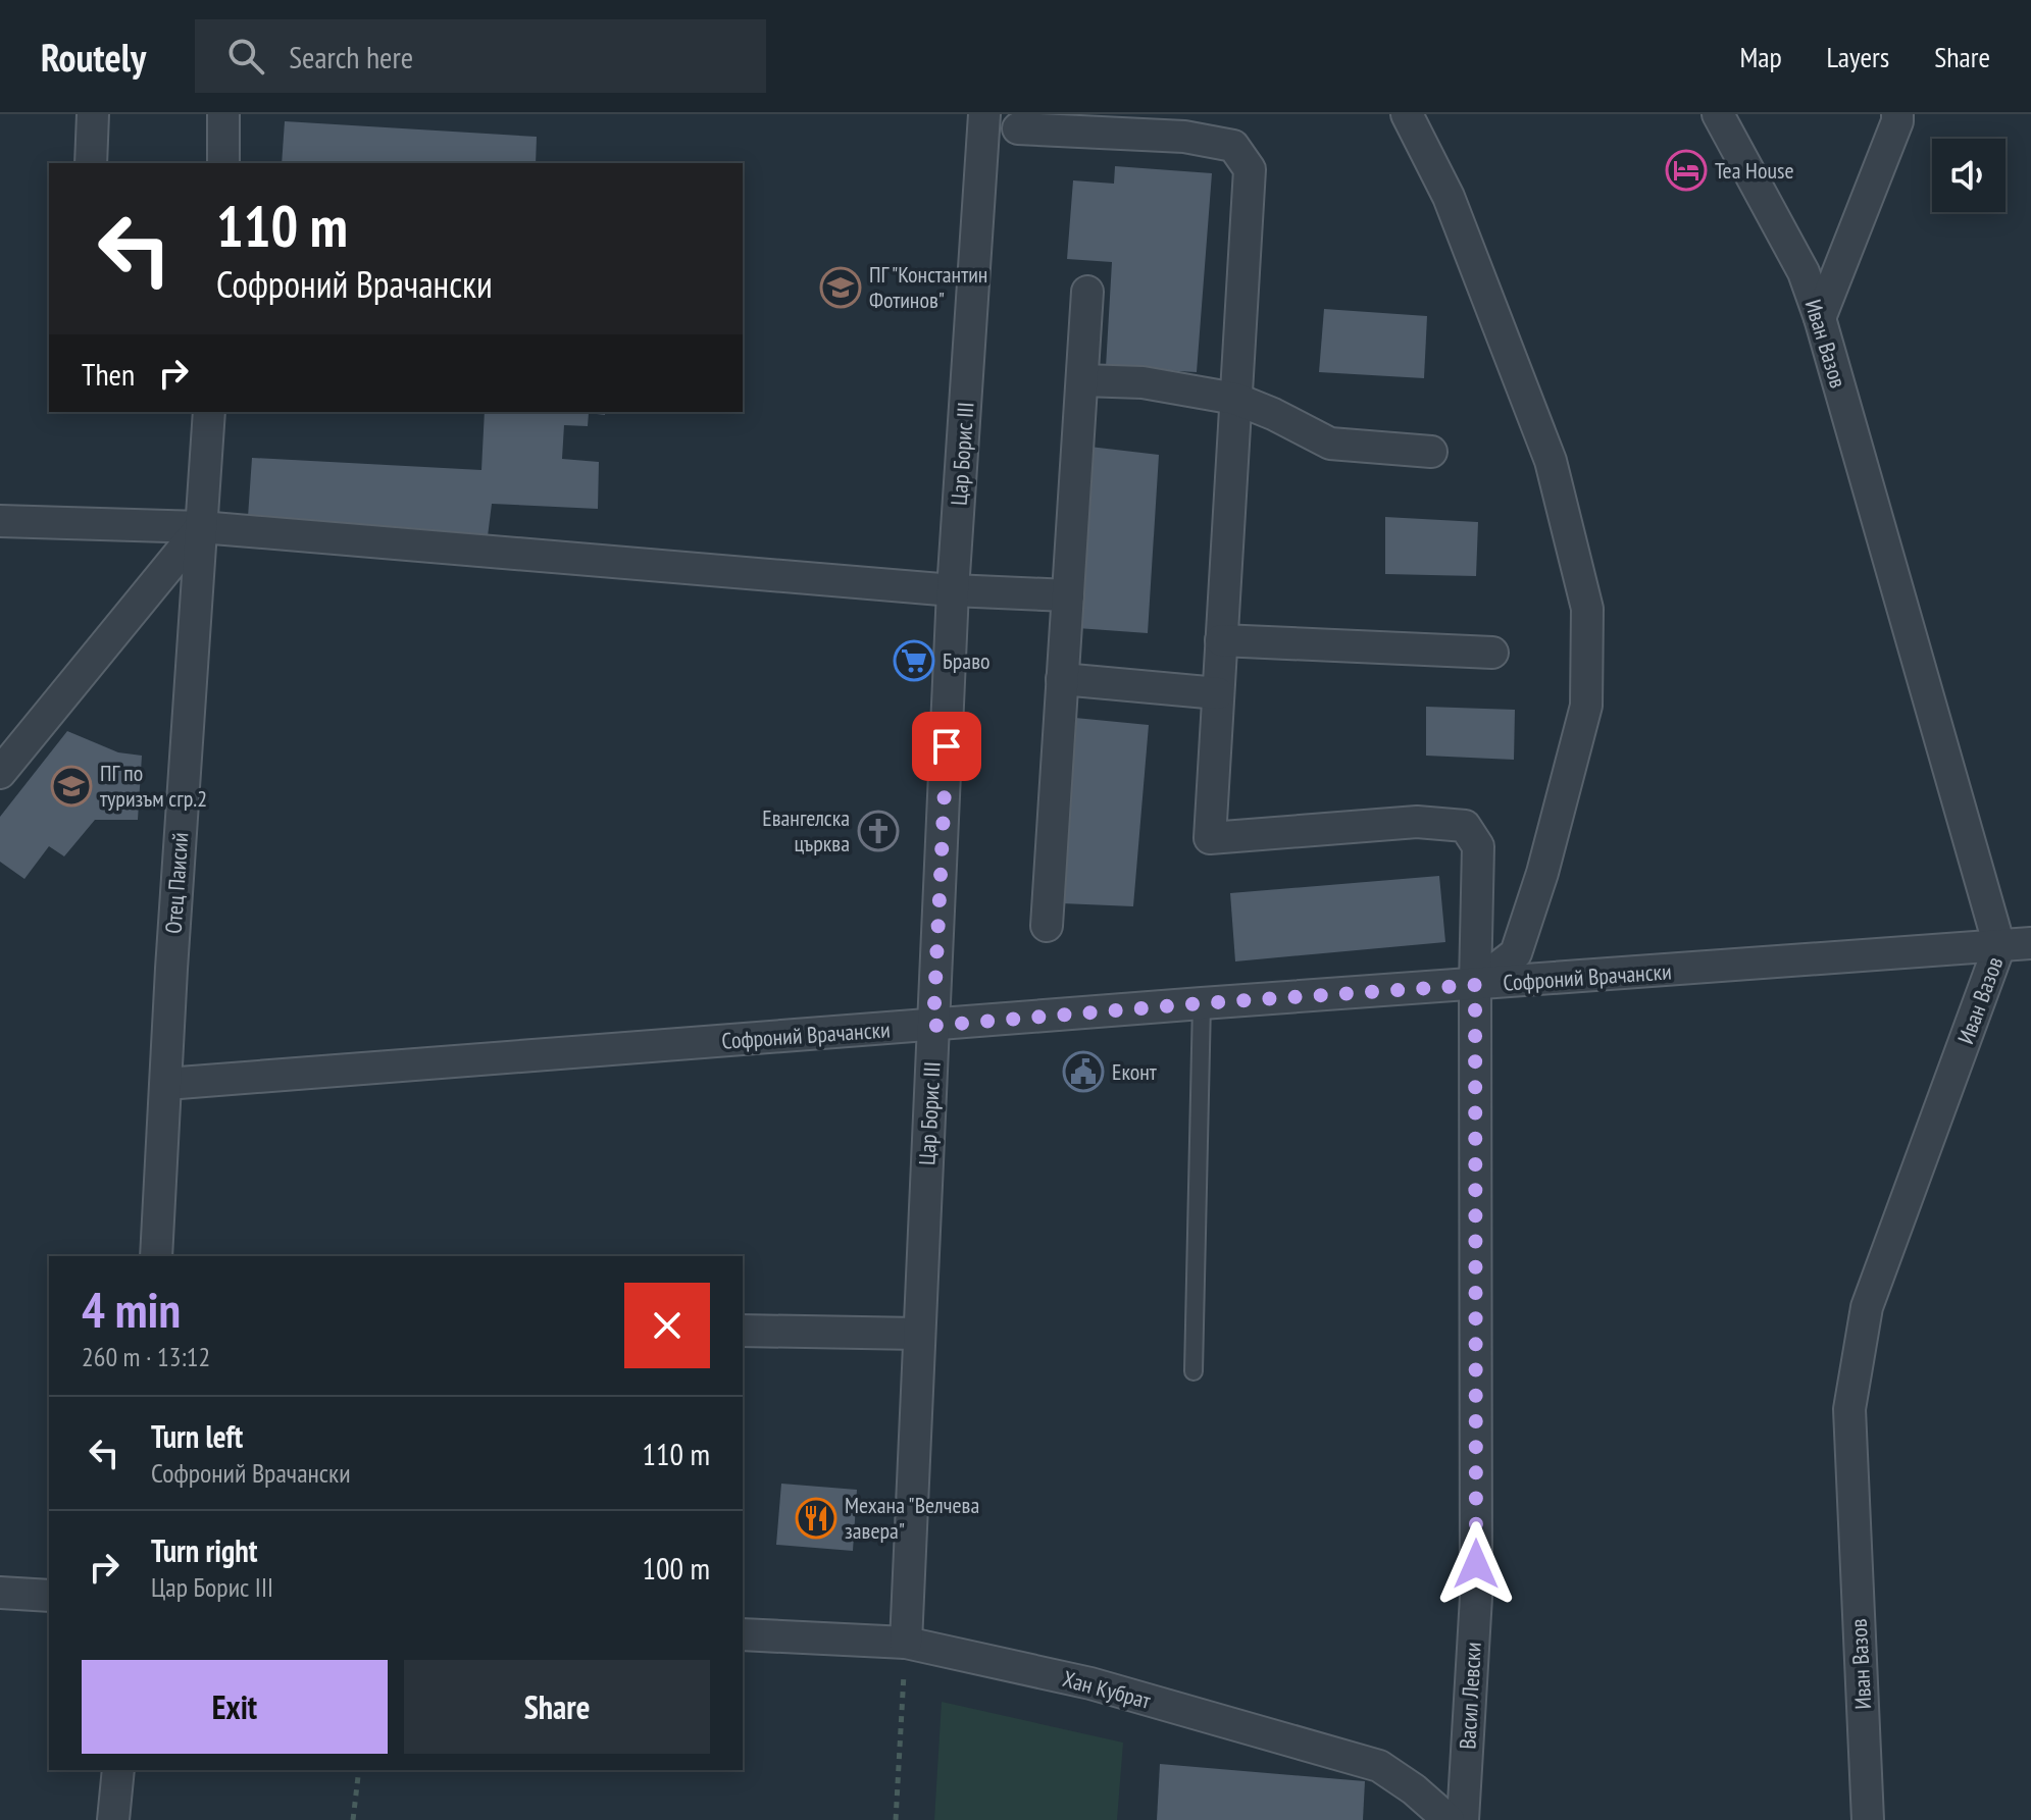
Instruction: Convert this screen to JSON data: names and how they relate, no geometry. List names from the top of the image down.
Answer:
{
  "streets": {
    "street": [
      "Иван Вазов",
      "Цар Борис III",
      "Отец Паисий",
      "Софроний Врачански",
      "Хан Кубрат",
      "Васил Левски"
    ]
  },
  "crossings": [
    ["Иван Вазов", "Софроний Врачански"],
    ["Цар Борис III", "Софроний Врачански"],
    ["Цар Борис III", "Хан Кубрат"],
    ["Отец Паисий", "Софроний Врачански"],
    ["Софроний Врачански", "Васил Левски"]
  ],
  "places": {
    "hotel": ["Tea House"],
    "school or university": ["ПГ \"Константин Фотинов\"", "ПГ по туризъм сгр.2"],
    "supermarket": ["Браво"],
    "church": ["Евангелска църква"],
    "public building": ["Еконт"],
    "restaurant": ["Механа \"Велчева завера\""]
  },
  "page": {
    "header": "Routely",
    "search": "Search here",
    "nav": ["Map", "Layers", "Share"],
    "turn": ["110 m", "Софроний Врачански"],
    "then": "Then",
    "heading": ["4 min", "260 m · 13:12"],
    "list": [
      {
        "name": "Turn left",
        "note": "Софроний Врачански",
        "value": "110 m"
      },
      {
        "name": "Turn right",
        "note": "Цар Борис III",
        "value": "100 m"
      }
    ],
    "buttons": ["Exit", "Share"]
  }
}
